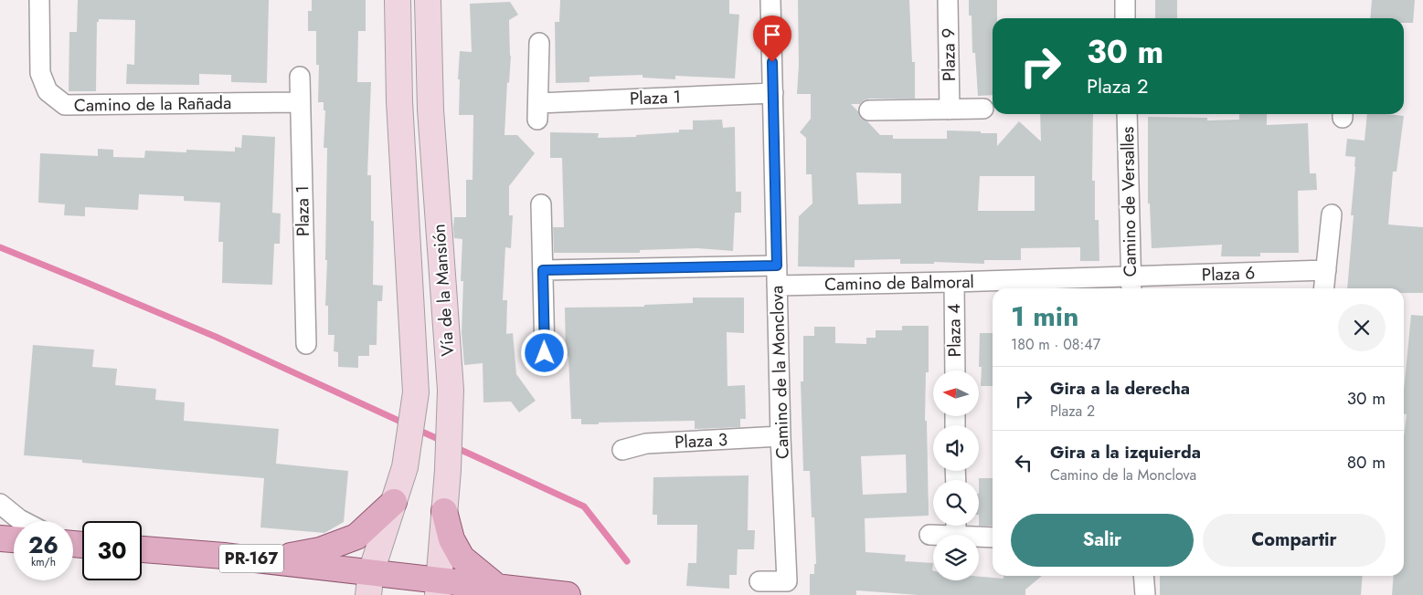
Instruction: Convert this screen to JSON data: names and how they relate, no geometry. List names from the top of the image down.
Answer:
{
  "streets": {
    "main road": ["PR-167"],
    "street": [
      "Plaza 9",
      "Plaza 1",
      "Camino de la Rañada",
      "Camino de Versalles",
      "Plaza 6",
      "Camino de Balmoral",
      "Vía de la Mansión",
      "Plaza 4",
      "Camino de la Monclova",
      "Plaza 3"
    ]
  },
  "crossings": [
    ["Plaza 1", "Camino de la Rañada"],
    ["Plaza 1", "Camino de la Monclova"],
    ["Camino de Versalles", "Plaza 6"],
    ["Camino de Versalles", "Camino de Balmoral"],
    ["Plaza 6", "Camino de Balmoral"],
    ["Camino de Balmoral", "Plaza 4"],
    ["Camino de Balmoral", "Camino de la Monclova"],
    ["Vía de la Mansión", "PR-167"],
    ["Camino de la Monclova", "Plaza 3"]
  ],
  "north": "left",
  "page": {
    "turn": ["30 m", "Plaza 2"],
    "heading": ["1 min", "180 m · 08:47"],
    "list": [
      {
        "name": "Gira a la derecha",
        "note": "Plaza 2",
        "value": "30 m"
      },
      {
        "name": "Gira a la izquierda",
        "note": "Camino de la Monclova",
        "value": "80 m"
      }
    ],
    "buttons": ["Salir", "Compartir"],
    "speed": "26 km/h",
    "limit": "30"
  }
}
